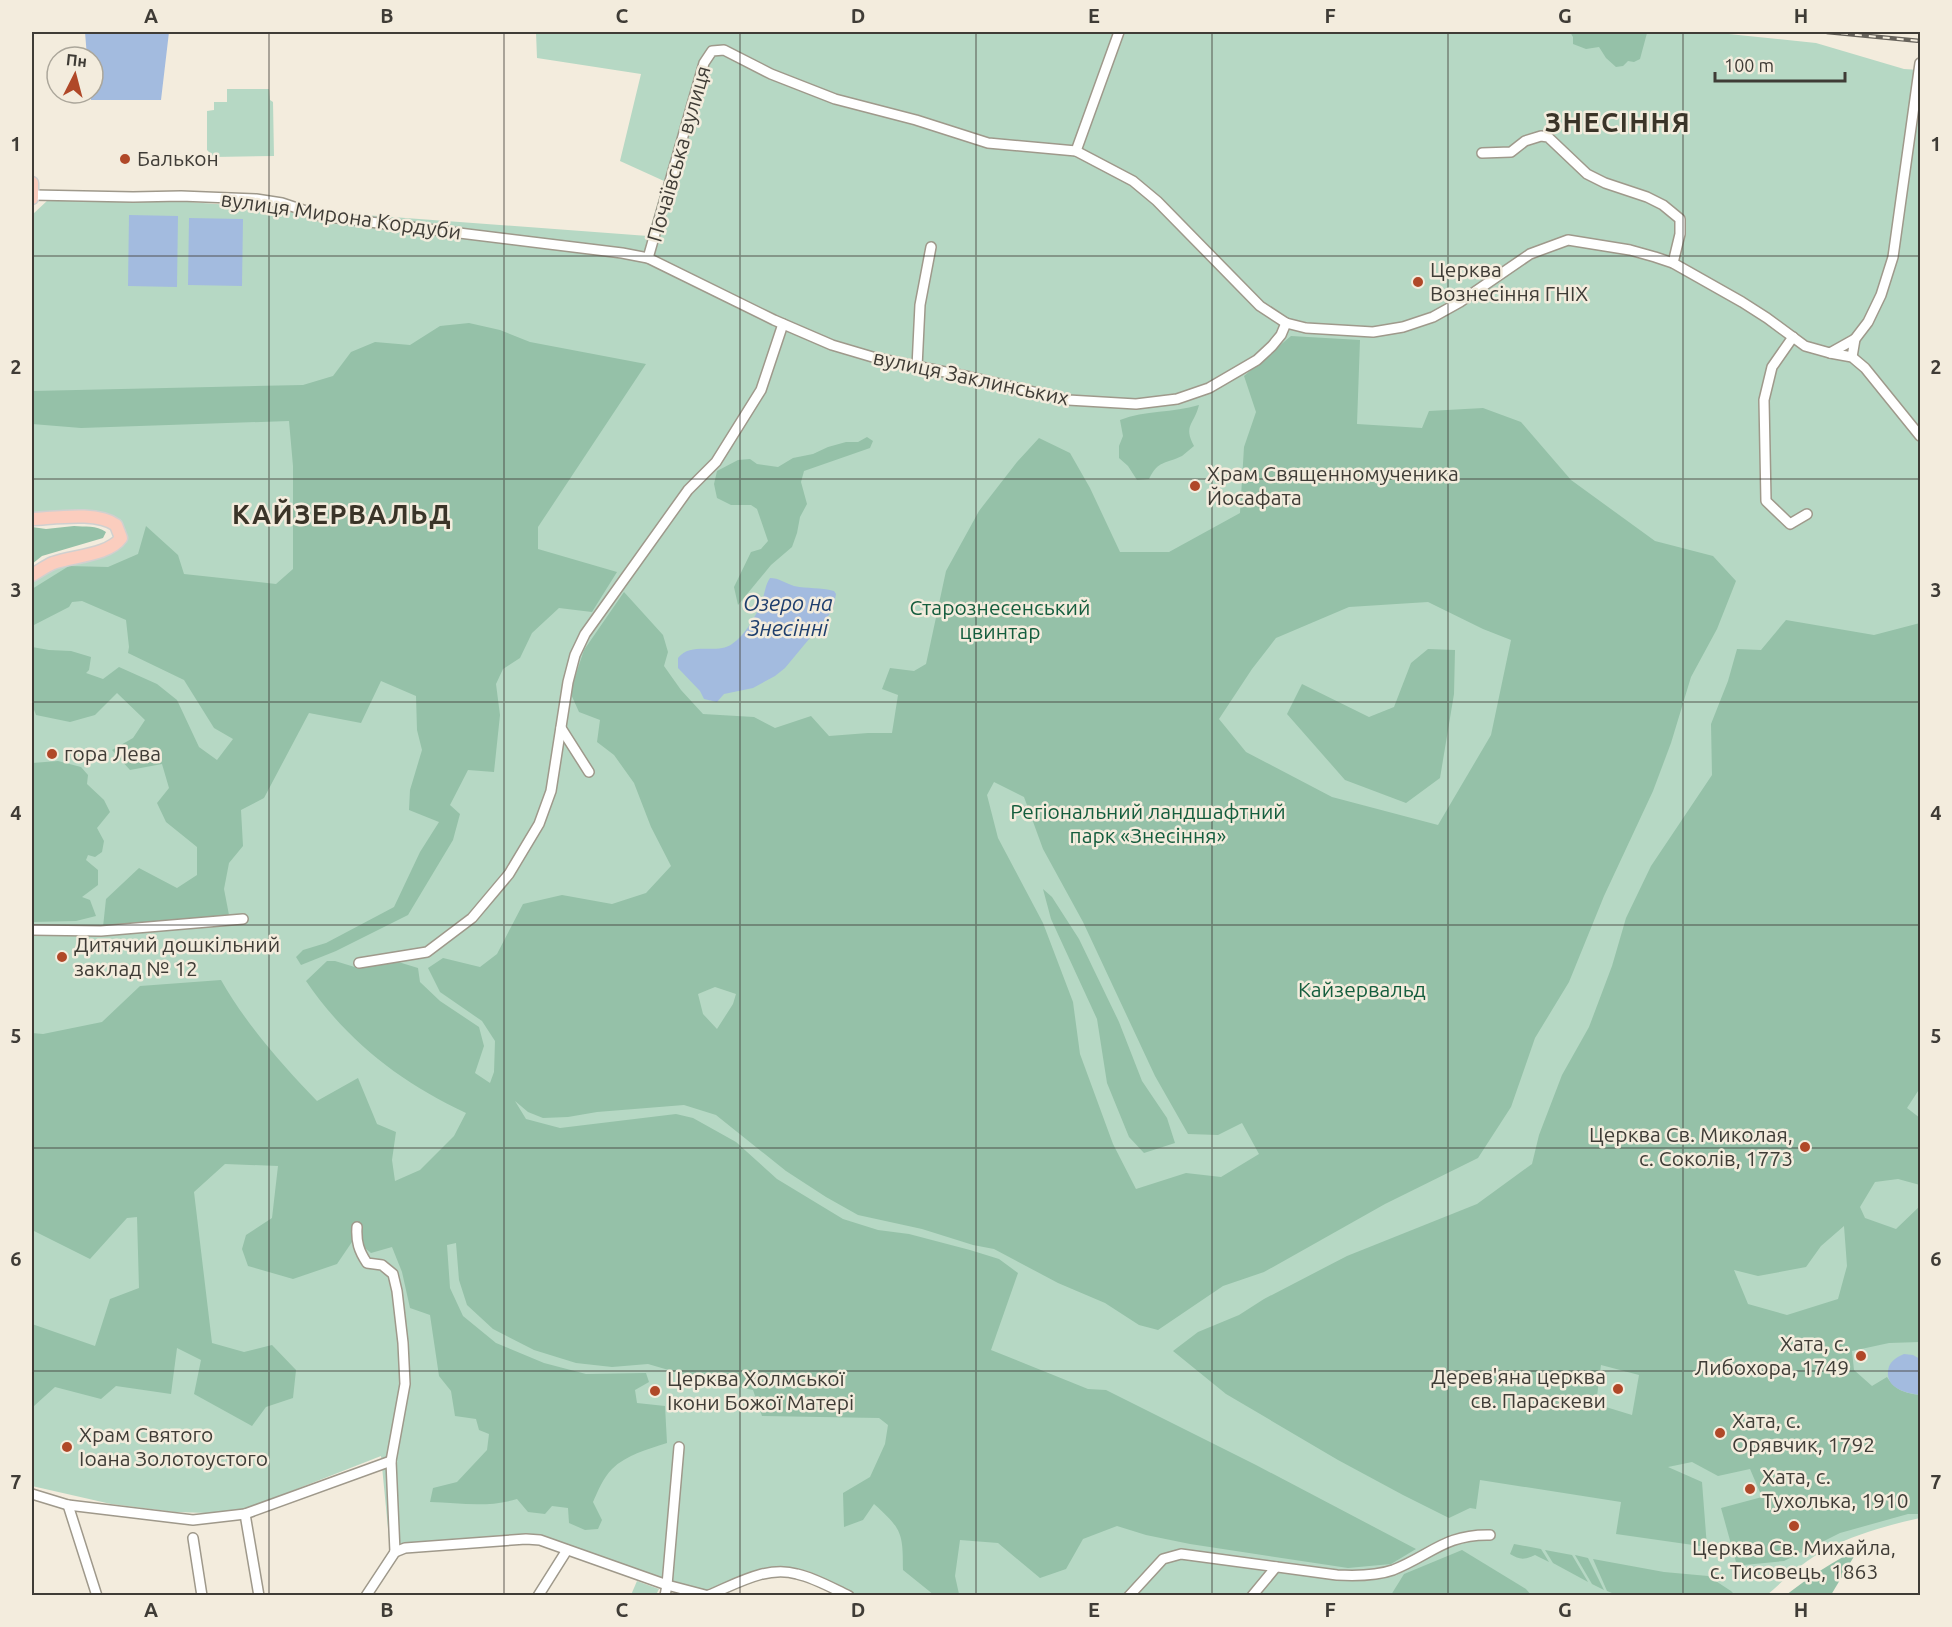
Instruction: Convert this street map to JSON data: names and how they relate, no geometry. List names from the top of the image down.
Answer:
{
  "streets": {
    "street": ["Почаївська вулиця", "вулиця Мирона Кордуби", "вулиця Заклинських"]
  },
  "crossings": [
    ["Почаївська вулиця", "вулиця Мирона Кордуби"],
    ["Почаївська вулиця", "вулиця Заклинських"],
    ["вулиця Мирона Кордуби", "вулиця Заклинських"]
  ],
  "districts": ["ЗНЕСІННЯ", "КАЙЗЕРВАЛЬД"],
  "water": ["Озеро на Знесінні"],
  "parks": ["Старознесенський цвинтар", "Регіональний ландшафтний парк «Знесіння»", "Кайзервальд"],
  "places": [
    "Балькон",
    "Церква Вознесіння ГНІХ",
    "Храм Священномученика Йосафата",
    "гора Лева",
    "Дитячий дошкільний заклад № 12",
    "Церква Св. Миколая, с. Соколів, 1773",
    "Хата, с. Либохора, 1749",
    "Дерев'яна церква св. Параскеви",
    "Церква Холмської Ікони Божої Матері",
    "Хата, с. Орявчик, 1792",
    "Храм Святого Іоана Золотоустого",
    "Хата, с. Тухолька, 1910",
    "Церква Св. Михайла, с. Тисовець, 1863"
  ],
  "scale_bar": "100 m",
  "north": "top",
  "grid": {
    "columns": [
      "A",
      "B",
      "C",
      "D",
      "E",
      "F",
      "G",
      "H"
    ],
    "rows": [
      "1",
      "2",
      "3",
      "4",
      "5",
      "6",
      "7"
    ]
  }
}
